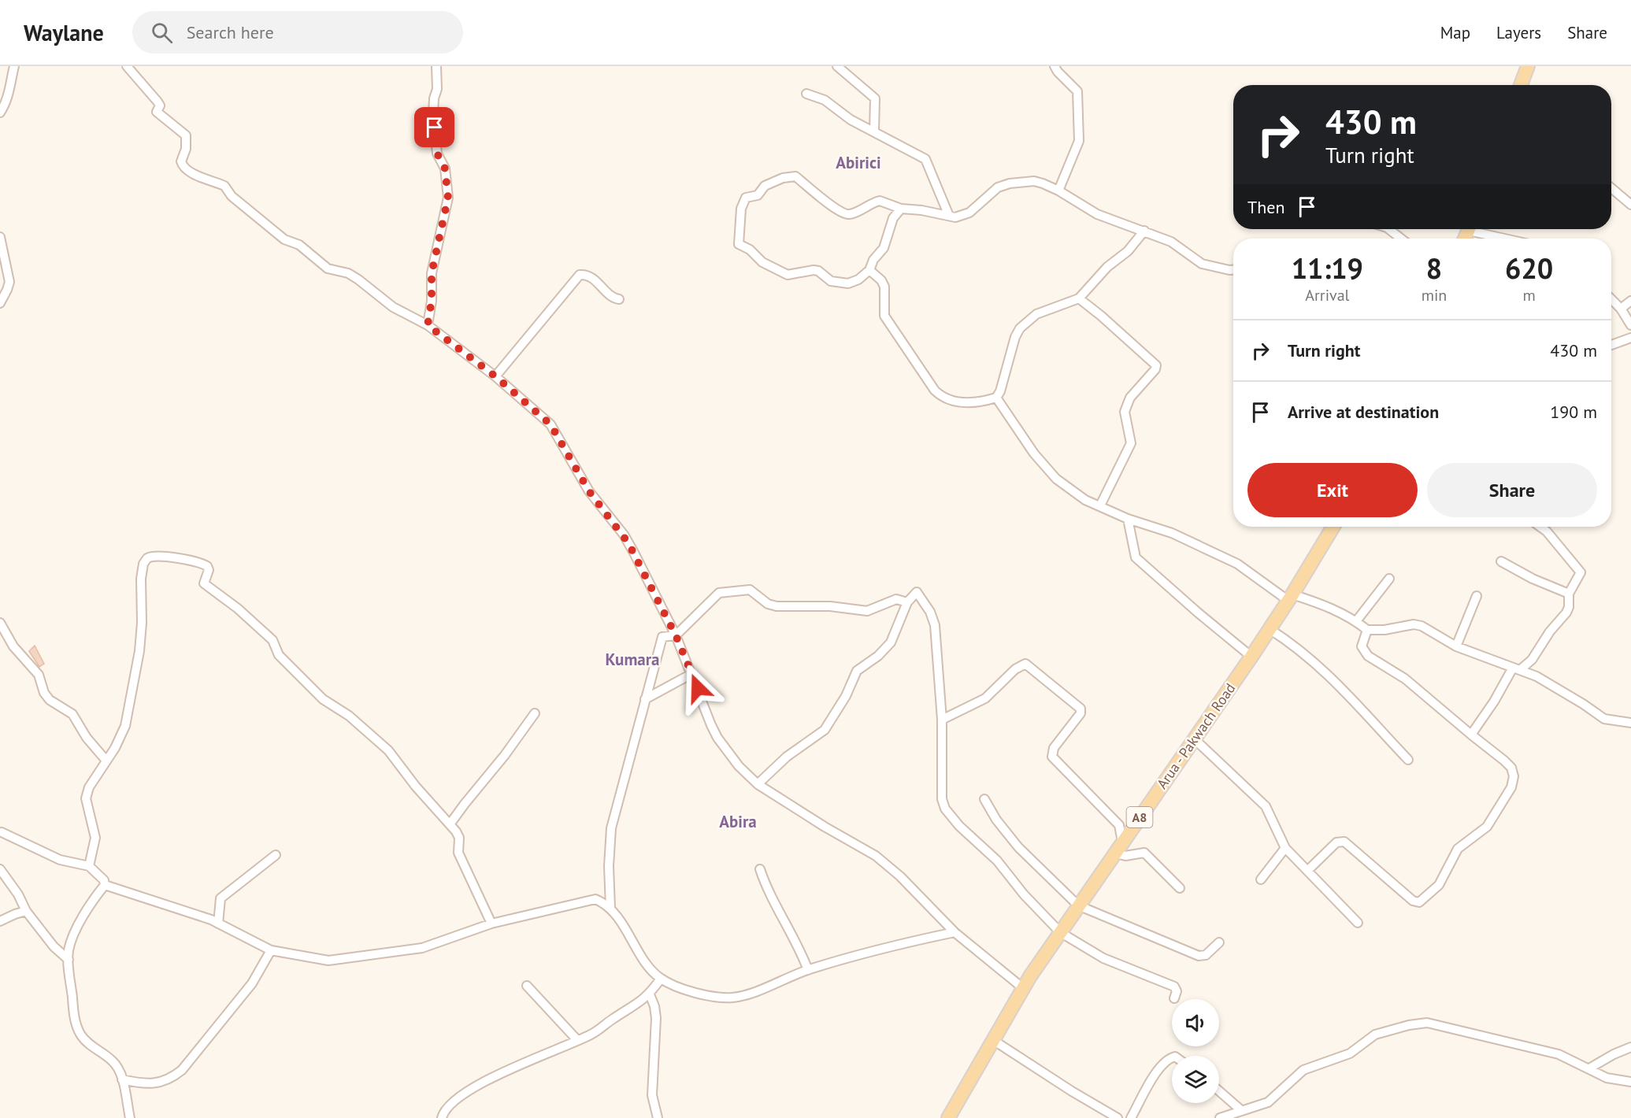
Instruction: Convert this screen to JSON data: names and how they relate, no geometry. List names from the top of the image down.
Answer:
{
  "streets": {
    "main road": ["Arua - Pakwach Road", "A8"]
  },
  "districts": ["Abirici", "Kumara", "Abira"],
  "page": {
    "header": "Waylane",
    "search": "Search here",
    "nav": ["Map", "Layers", "Share"],
    "turn": ["430 m", "Turn right"],
    "then": "Then",
    "eta": [
      "11:19",
      "Arrival",
      "8",
      "min",
      "620",
      "m"
    ],
    "list": [
      {
        "name": "Turn right",
        "value": "430 m"
      },
      {
        "name": "Arrive at destination",
        "value": "190 m"
      }
    ],
    "buttons": ["Exit", "Share"]
  }
}
